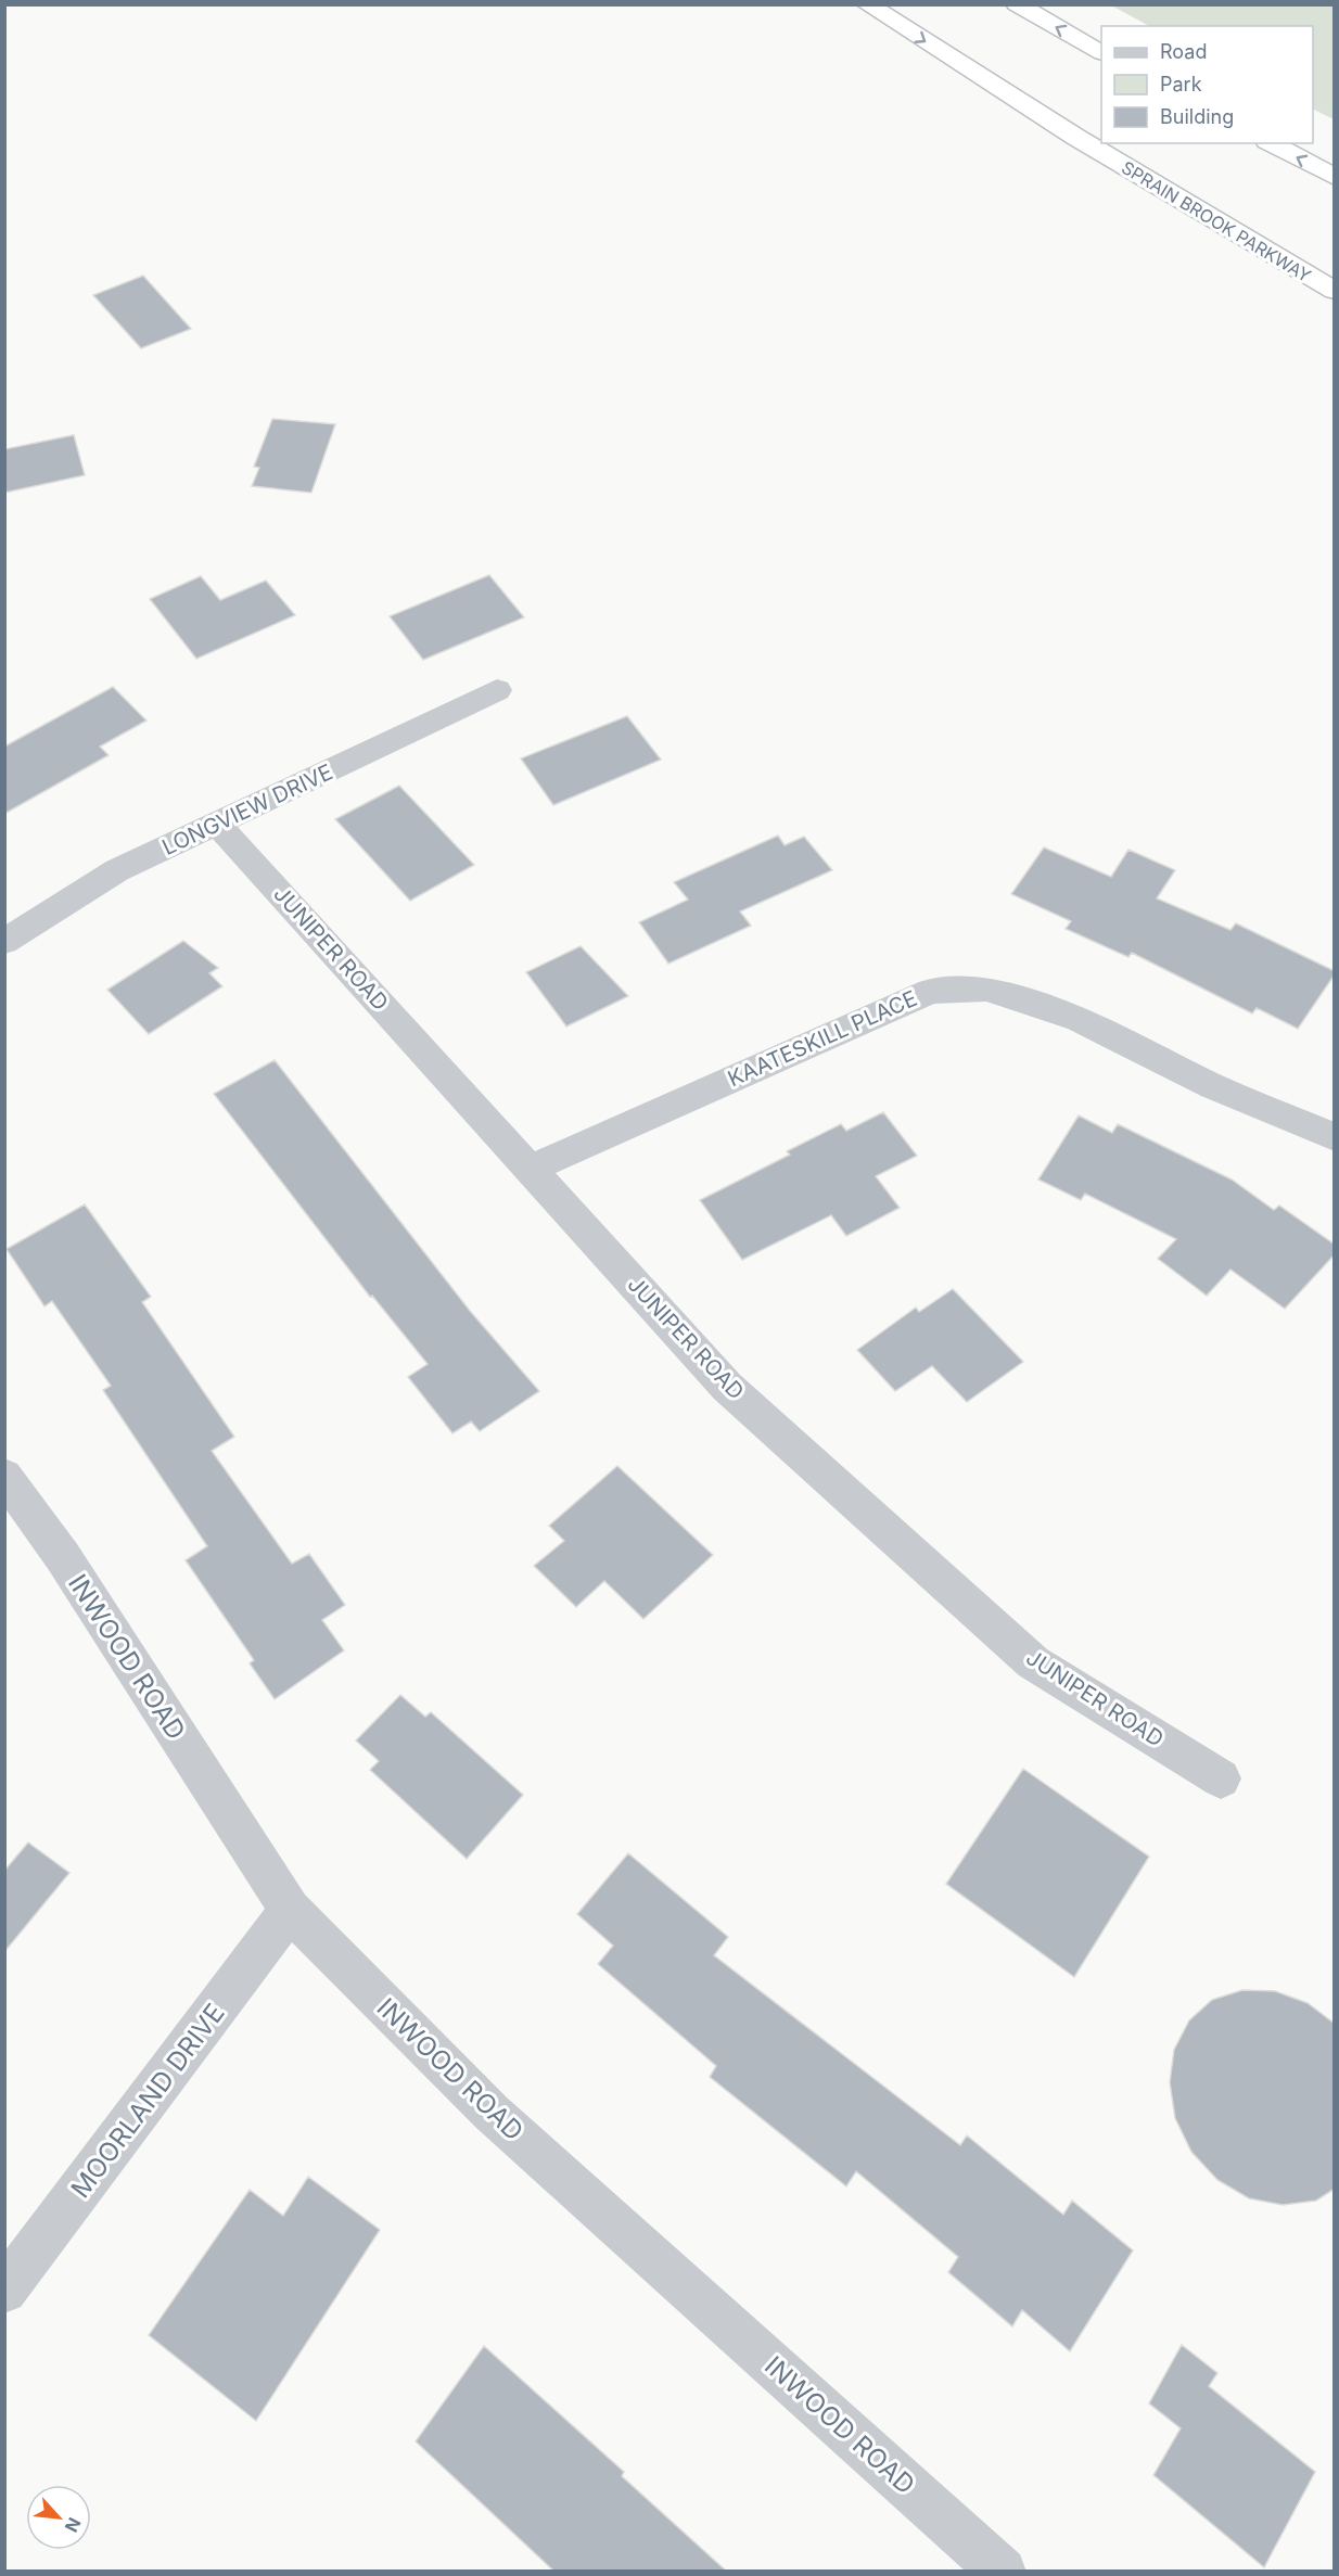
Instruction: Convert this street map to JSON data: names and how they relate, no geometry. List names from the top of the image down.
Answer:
{
  "streets": {
    "highway": ["SPRAIN BROOK PARKWAY"],
    "street": [
      "LONGVIEW DRIVE",
      "JUNIPER ROAD",
      "KAATESKILL PLACE",
      "INWOOD ROAD",
      "MOORLAND DRIVE"
    ]
  },
  "crossings": [
    ["LONGVIEW DRIVE", "JUNIPER ROAD"],
    ["JUNIPER ROAD", "KAATESKILL PLACE"],
    ["INWOOD ROAD", "MOORLAND DRIVE"]
  ],
  "legend": ["Road", "Park", "Building"],
  "north": "bottom right"
}
